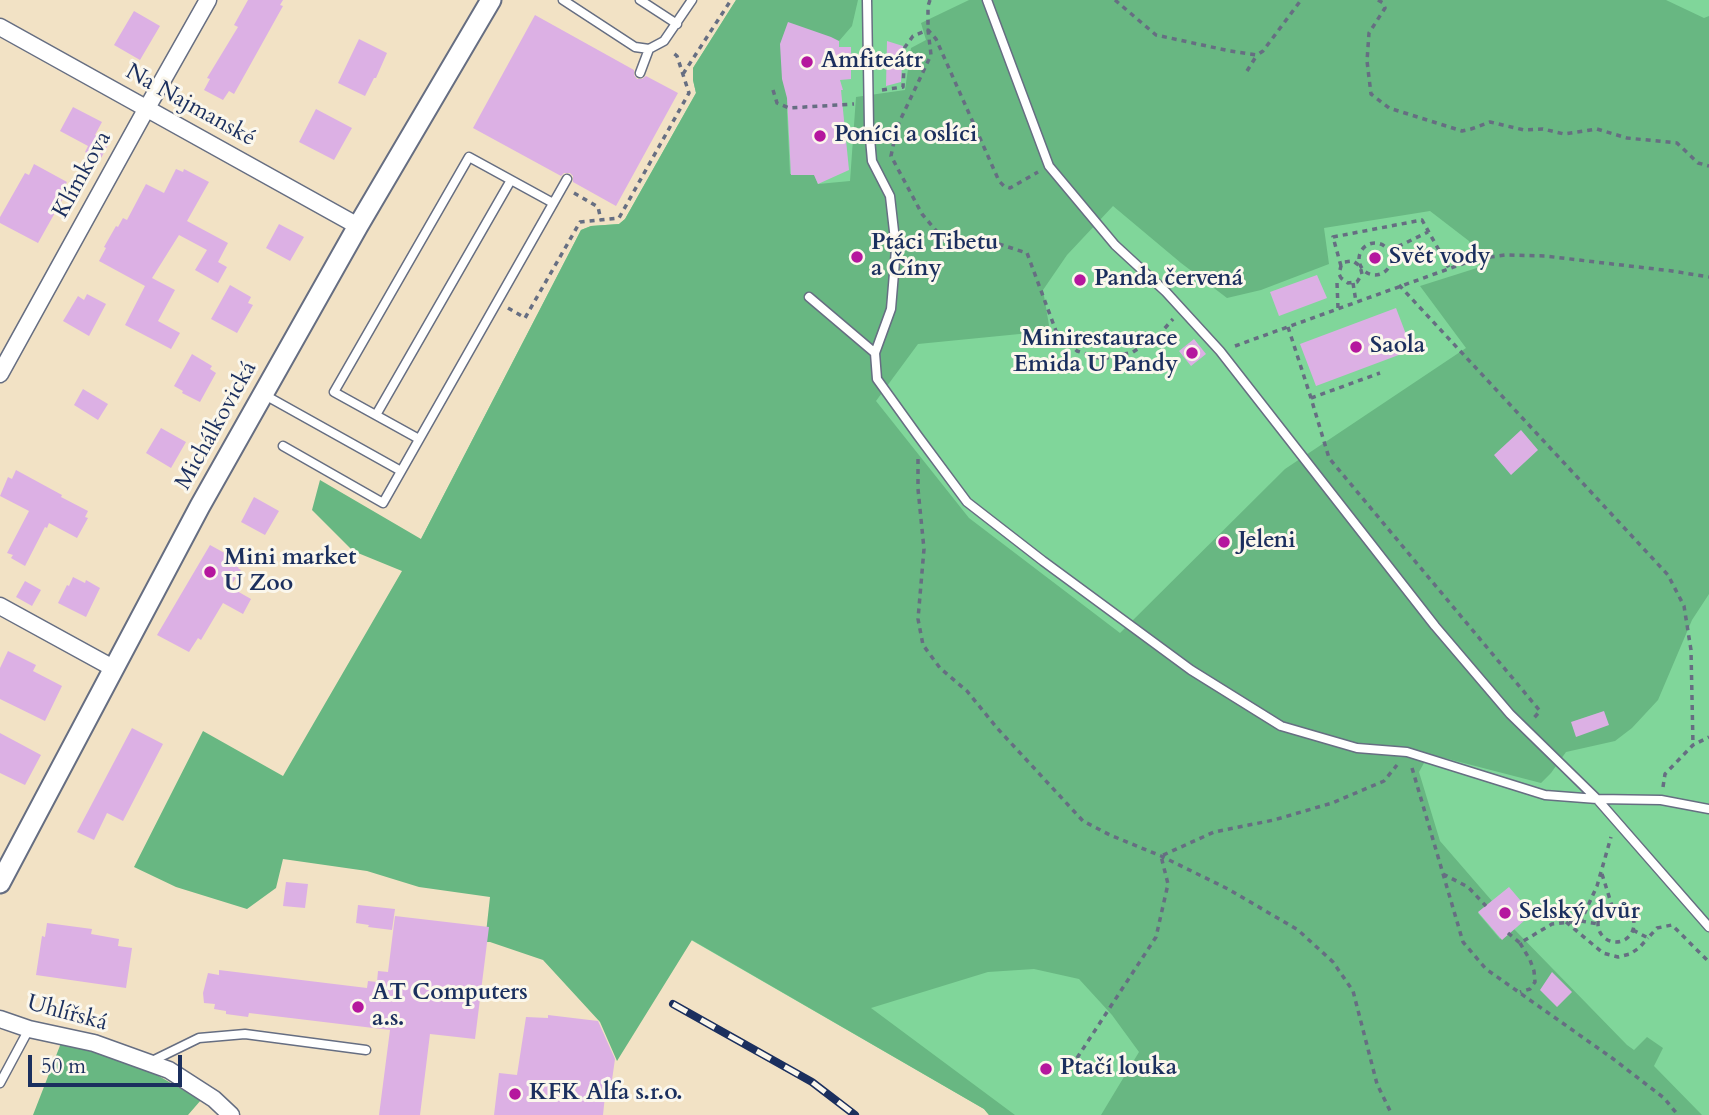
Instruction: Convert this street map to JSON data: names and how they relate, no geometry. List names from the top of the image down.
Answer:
{
  "streets": {
    "street": [
      "Na Najmanské",
      "Klímkova",
      "Michálkovická",
      "Uhlířská"
    ]
  },
  "crossings": [
    ["Na Najmanské", "Klímkova"],
    ["Na Najmanské", "Michálkovická"]
  ],
  "places": [
    "Amfiteátr",
    "Poníci a oslíci",
    "Ptáci Tibetu a Číny",
    "Svět vody",
    "Panda červená",
    "Saola",
    "Minirestaurace Emida U Pandy",
    "Jeleni",
    "Mini market U Zoo",
    "Selský dvůr",
    "AT Computers a.s.",
    "Ptačí louka",
    "KFK Alfa s.r.o."
  ],
  "scale_bar": "50 m"
}
